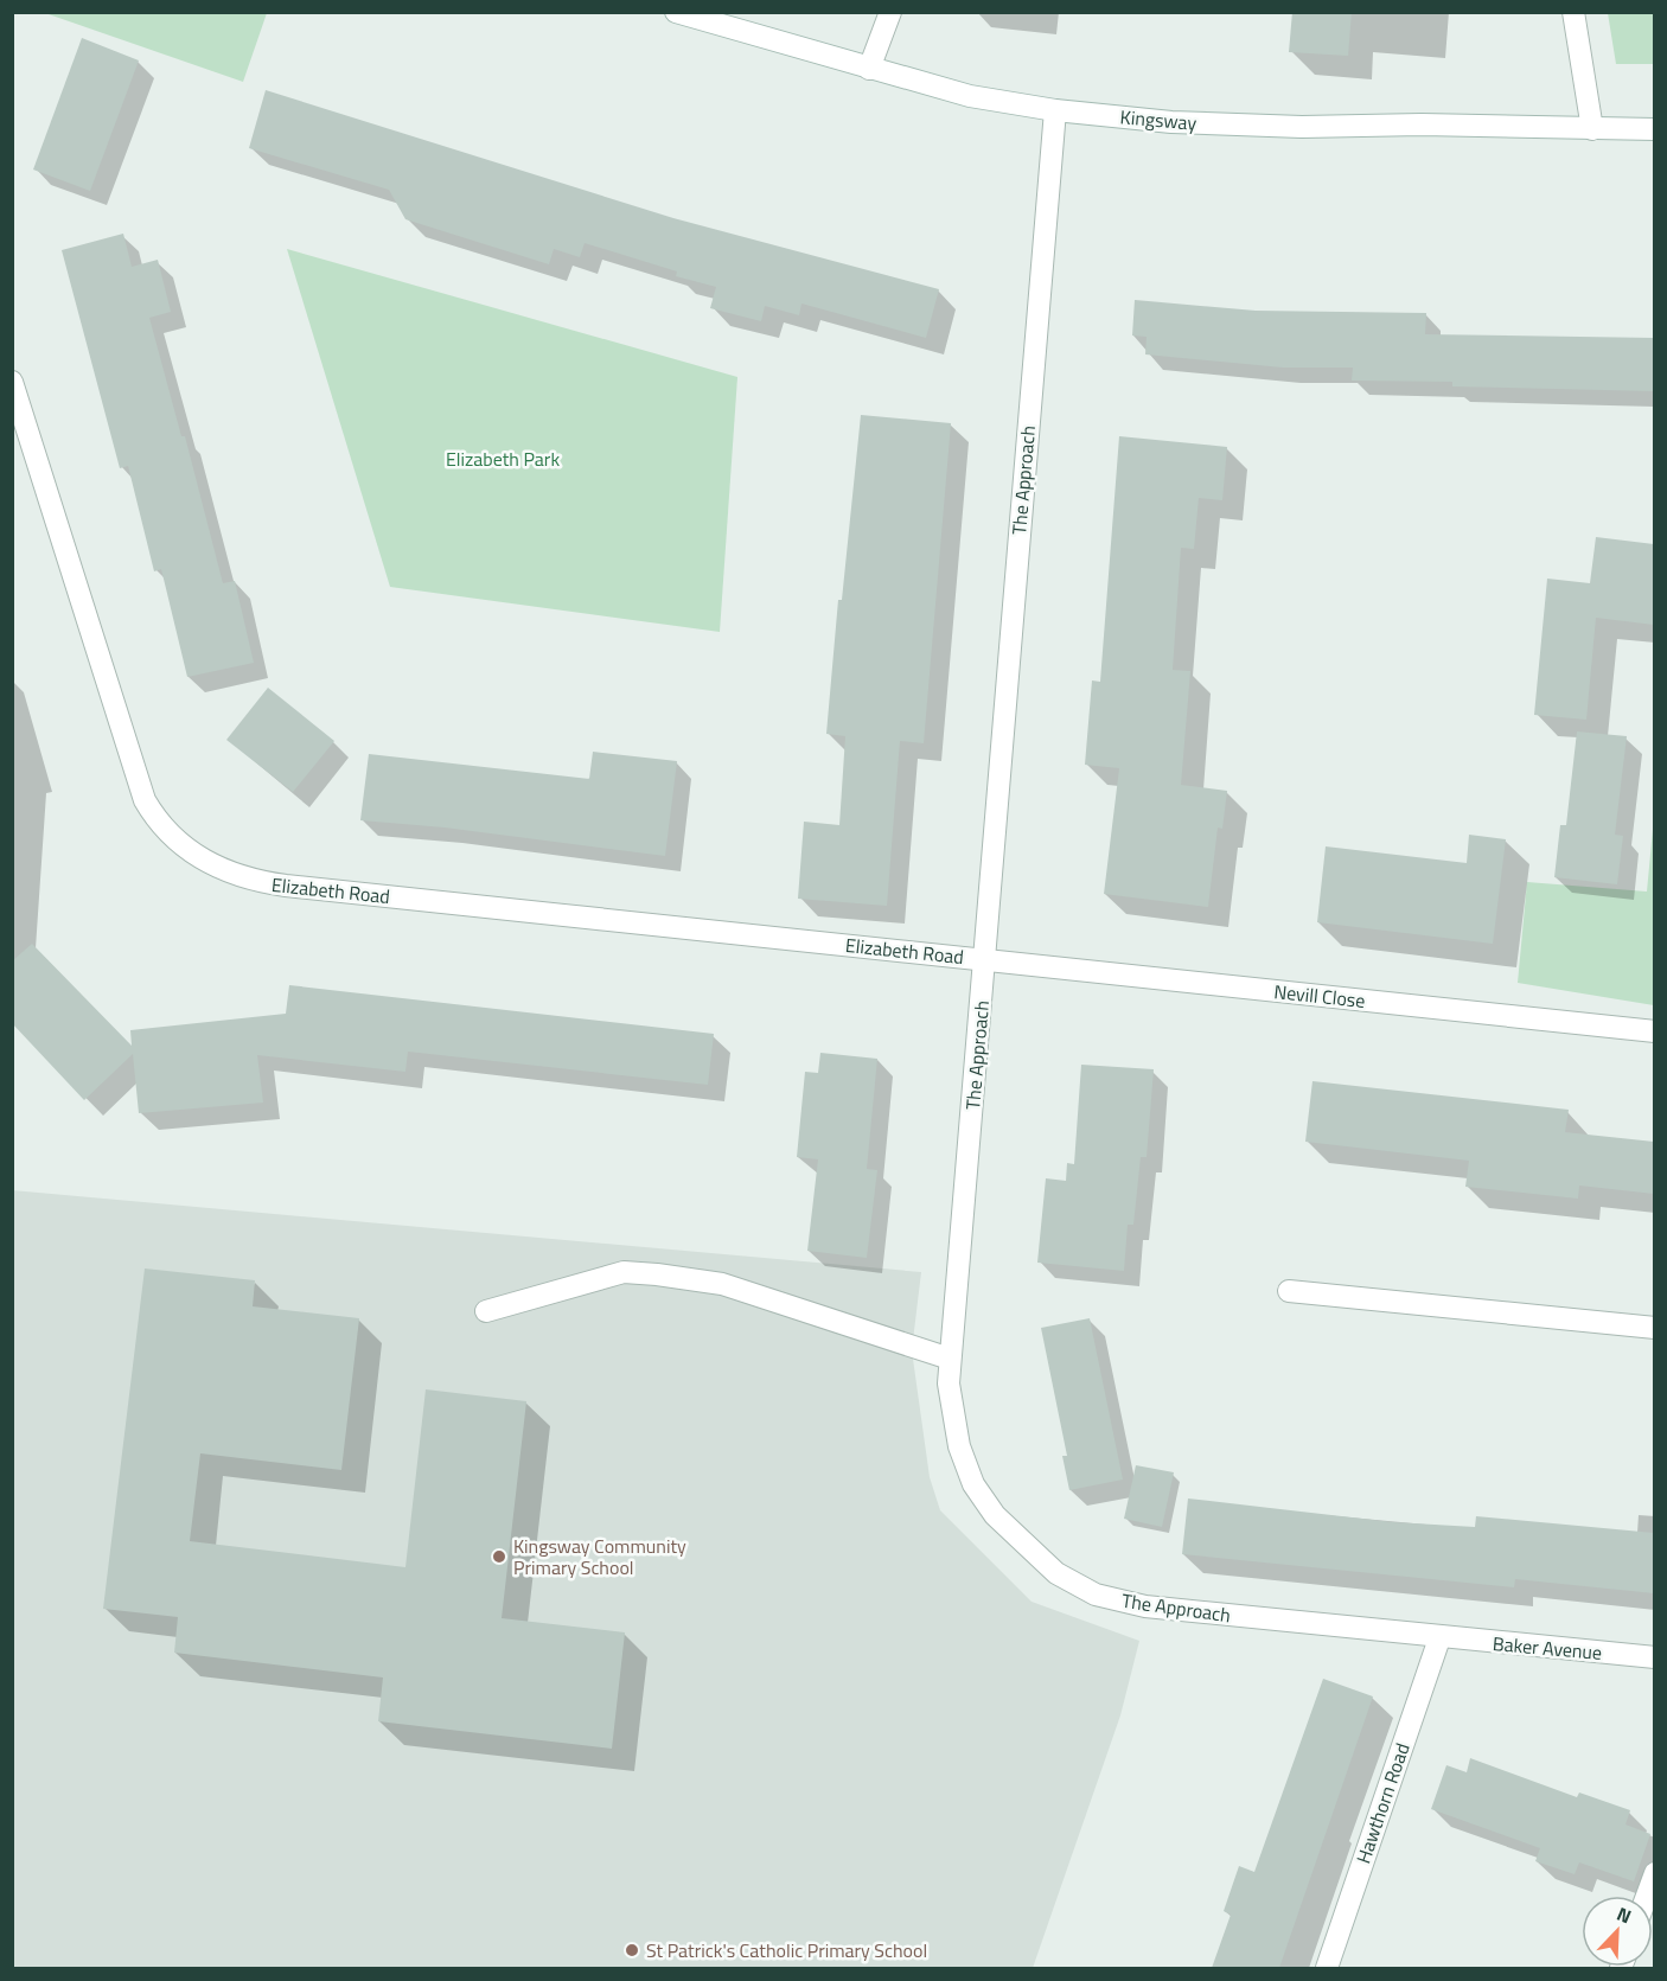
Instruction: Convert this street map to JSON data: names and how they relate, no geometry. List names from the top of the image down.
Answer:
{
  "streets": {
    "street": [
      "Kingsway",
      "The Approach",
      "Elizabeth Road",
      "Nevill Close",
      "Baker Avenue",
      "Hawthorn Road"
    ]
  },
  "crossings": [
    ["Kingsway", "The Approach"],
    ["The Approach", "Elizabeth Road"],
    ["The Approach", "Nevill Close"],
    ["The Approach", "Baker Avenue"],
    ["The Approach", "Hawthorn Road"],
    ["Elizabeth Road", "Nevill Close"],
    ["Baker Avenue", "Hawthorn Road"]
  ],
  "parks": ["Elizabeth Park"],
  "places": ["Kingsway Community Primary School", "St Patrick's Catholic Primary School"],
  "north": "top right"
}
